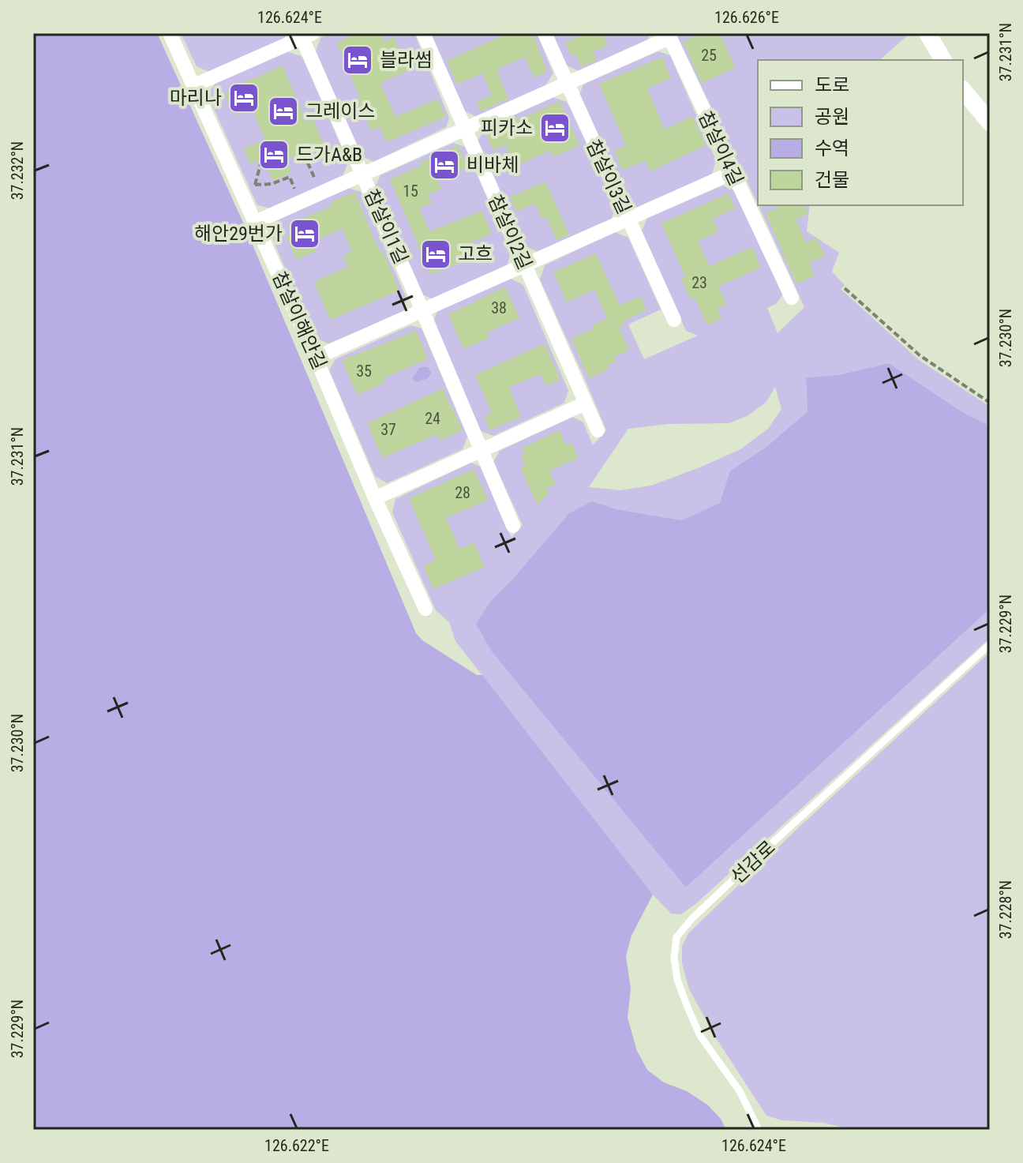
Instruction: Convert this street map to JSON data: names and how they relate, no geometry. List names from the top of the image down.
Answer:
{
  "streets": {
    "street": [
      "참살이4길",
      "참살이3길",
      "참살이1길",
      "참살이2길",
      "참살이해안길"
    ],
    "lane": ["선감로"]
  },
  "places": {
    "hotel": [
      "블라썸",
      "마리나",
      "그레이스",
      "피카소",
      "드가A&B",
      "비바체",
      "해안29번가",
      "고흐"
    ]
  },
  "house_numbers": [
    "25",
    "15",
    "23",
    "38",
    "35",
    "24",
    "37",
    "28"
  ],
  "legend": [
    "도로",
    "공원",
    "수역",
    "건물"
  ],
  "coordinates": [
    "126.624°E",
    "126.626°E",
    "37.231°N",
    "37.232°N",
    "37.230°N",
    "37.229°N",
    "37.228°N",
    "126.622°E"
  ]
}
